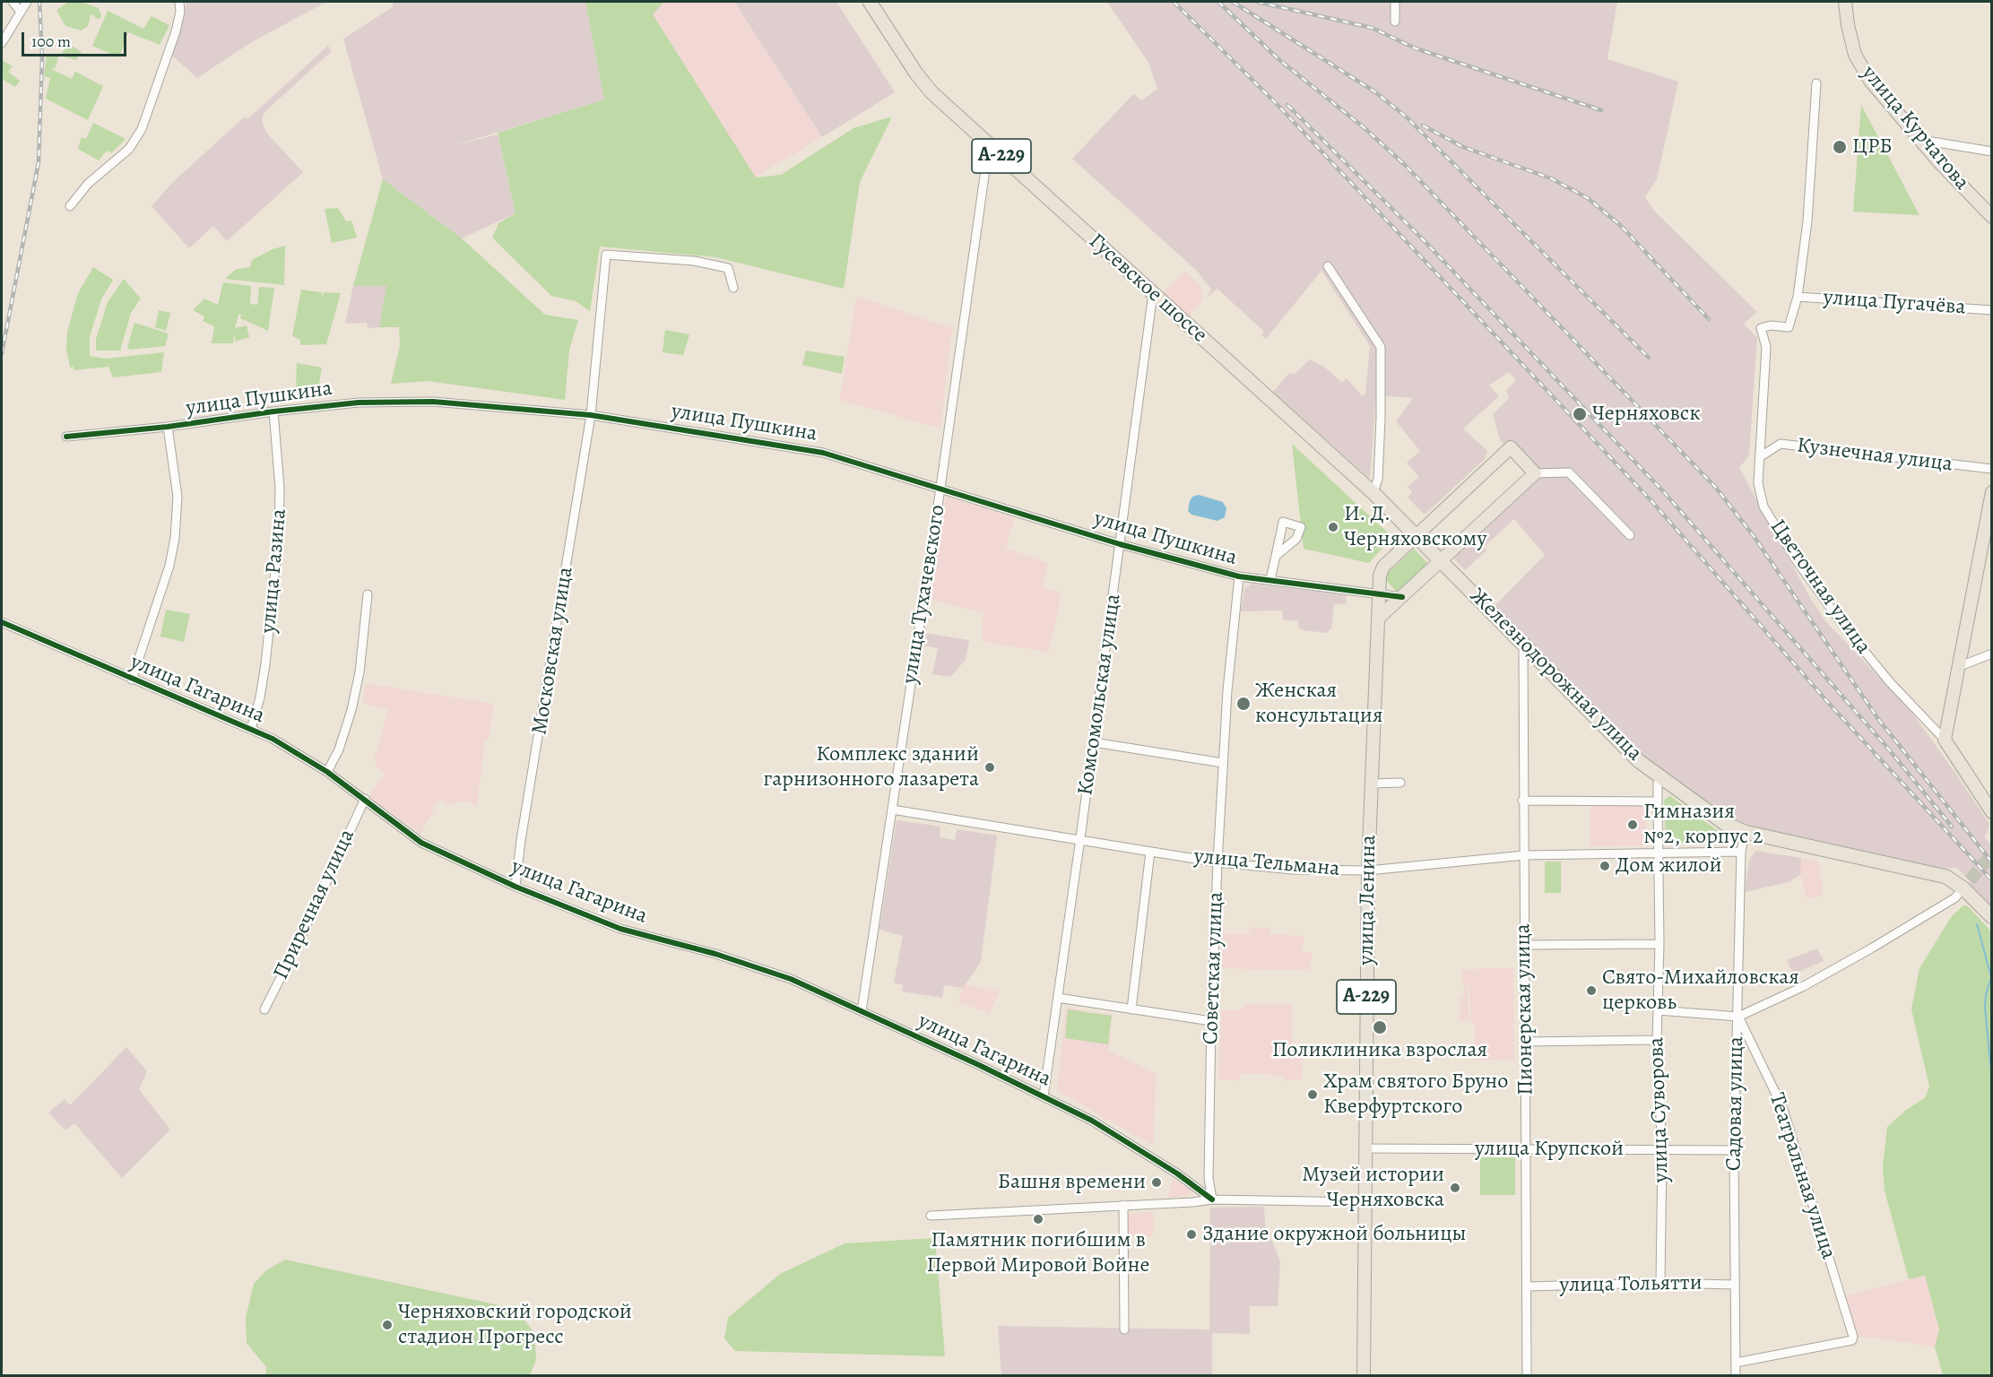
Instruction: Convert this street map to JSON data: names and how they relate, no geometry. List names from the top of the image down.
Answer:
{
  "streets": {
    "highway": ["А-229", "Гусевское шоссе", "Железнодорожная улица"],
    "main road": ["улица Курчатова", "улица Ленина"],
    "street": [
      "улица Пугачёва",
      "улица Пушкина",
      "Кузнечная улица",
      "улица Разина",
      "Цветочная улица",
      "улица Тухачевского",
      "Московская улица",
      "улица Гагарина",
      "Комсомольская улица",
      "улица Тельмана",
      "Приречная улица",
      "Советская улица",
      "Пионерская улица",
      "Садовая улица",
      "улица Суворова",
      "улица Крупской",
      "Театральная улица",
      "улица Тольятти"
    ]
  },
  "crossings": [
    ["Гусевское шоссе", "улица Тухачевского"],
    ["Гусевское шоссе", "Железнодорожная улица"],
    ["Гусевское шоссе", "Комсомольская улица"],
    ["Гусевское шоссе", "улица Ленина"],
    ["улица Пугачёва", "Цветочная улица"],
    ["улица Пушкина", "улица Разина"],
    ["улица Пушкина", "улица Тухачевского"],
    ["улица Пушкина", "Московская улица"],
    ["улица Пушкина", "Комсомольская улица"],
    ["улица Пушкина", "улица Ленина"],
    ["улица Пушкина", "Советская улица"],
    ["Кузнечная улица", "Цветочная улица"],
    ["улица Разина", "улица Гагарина"],
    ["улица Тухачевского", "улица Гагарина"],
    ["улица Тухачевского", "улица Тельмана"],
    ["Московская улица", "улица Гагарина"],
    ["Железнодорожная улица", "Пионерская улица"],
    ["Железнодорожная улица", "Садовая улица"],
    ["Железнодорожная улица", "улица Суворова"],
    ["улица Гагарина", "Комсомольская улица"],
    ["улица Гагарина", "Приречная улица"],
    ["улица Гагарина", "Советская улица"],
    ["Комсомольская улица", "улица Тельмана"],
    ["улица Тельмана", "улица Ленина"],
    ["улица Тельмана", "Советская улица"],
    ["улица Тельмана", "Пионерская улица"],
    ["улица Тельмана", "Садовая улица"],
    ["улица Тельмана", "улица Суворова"],
    ["улица Ленина", "улица Крупской"],
    ["Пионерская улица", "улица Крупской"],
    ["Пионерская улица", "улица Тольятти"],
    ["Садовая улица", "улица Крупской"],
    ["Садовая улица", "Театральная улица"],
    ["Садовая улица", "улица Тольятти"],
    ["улица Суворова", "улица Крупской"],
    ["улица Суворова", "улица Тольятти"]
  ],
  "places": [
    "ЦРБ",
    "Черняховск",
    "И. Д. Черняховскому",
    "Женская консультация",
    "Комплекс зданий гарнизонного лазарета",
    "Гимназия №2, корпус 2",
    "Дом жилой",
    "Свято-Михайловская церковь",
    "Поликлиника взрослая",
    "Храм святого Бруно Кверфуртского",
    "Башня времени",
    "Музей истории Черняховска",
    "Памятник погибшим в Первой Мировой Войне",
    "Здание окружной больницы",
    "Черняховский городской стадион Прогресс"
  ],
  "scale_bar": "100 m"
}
